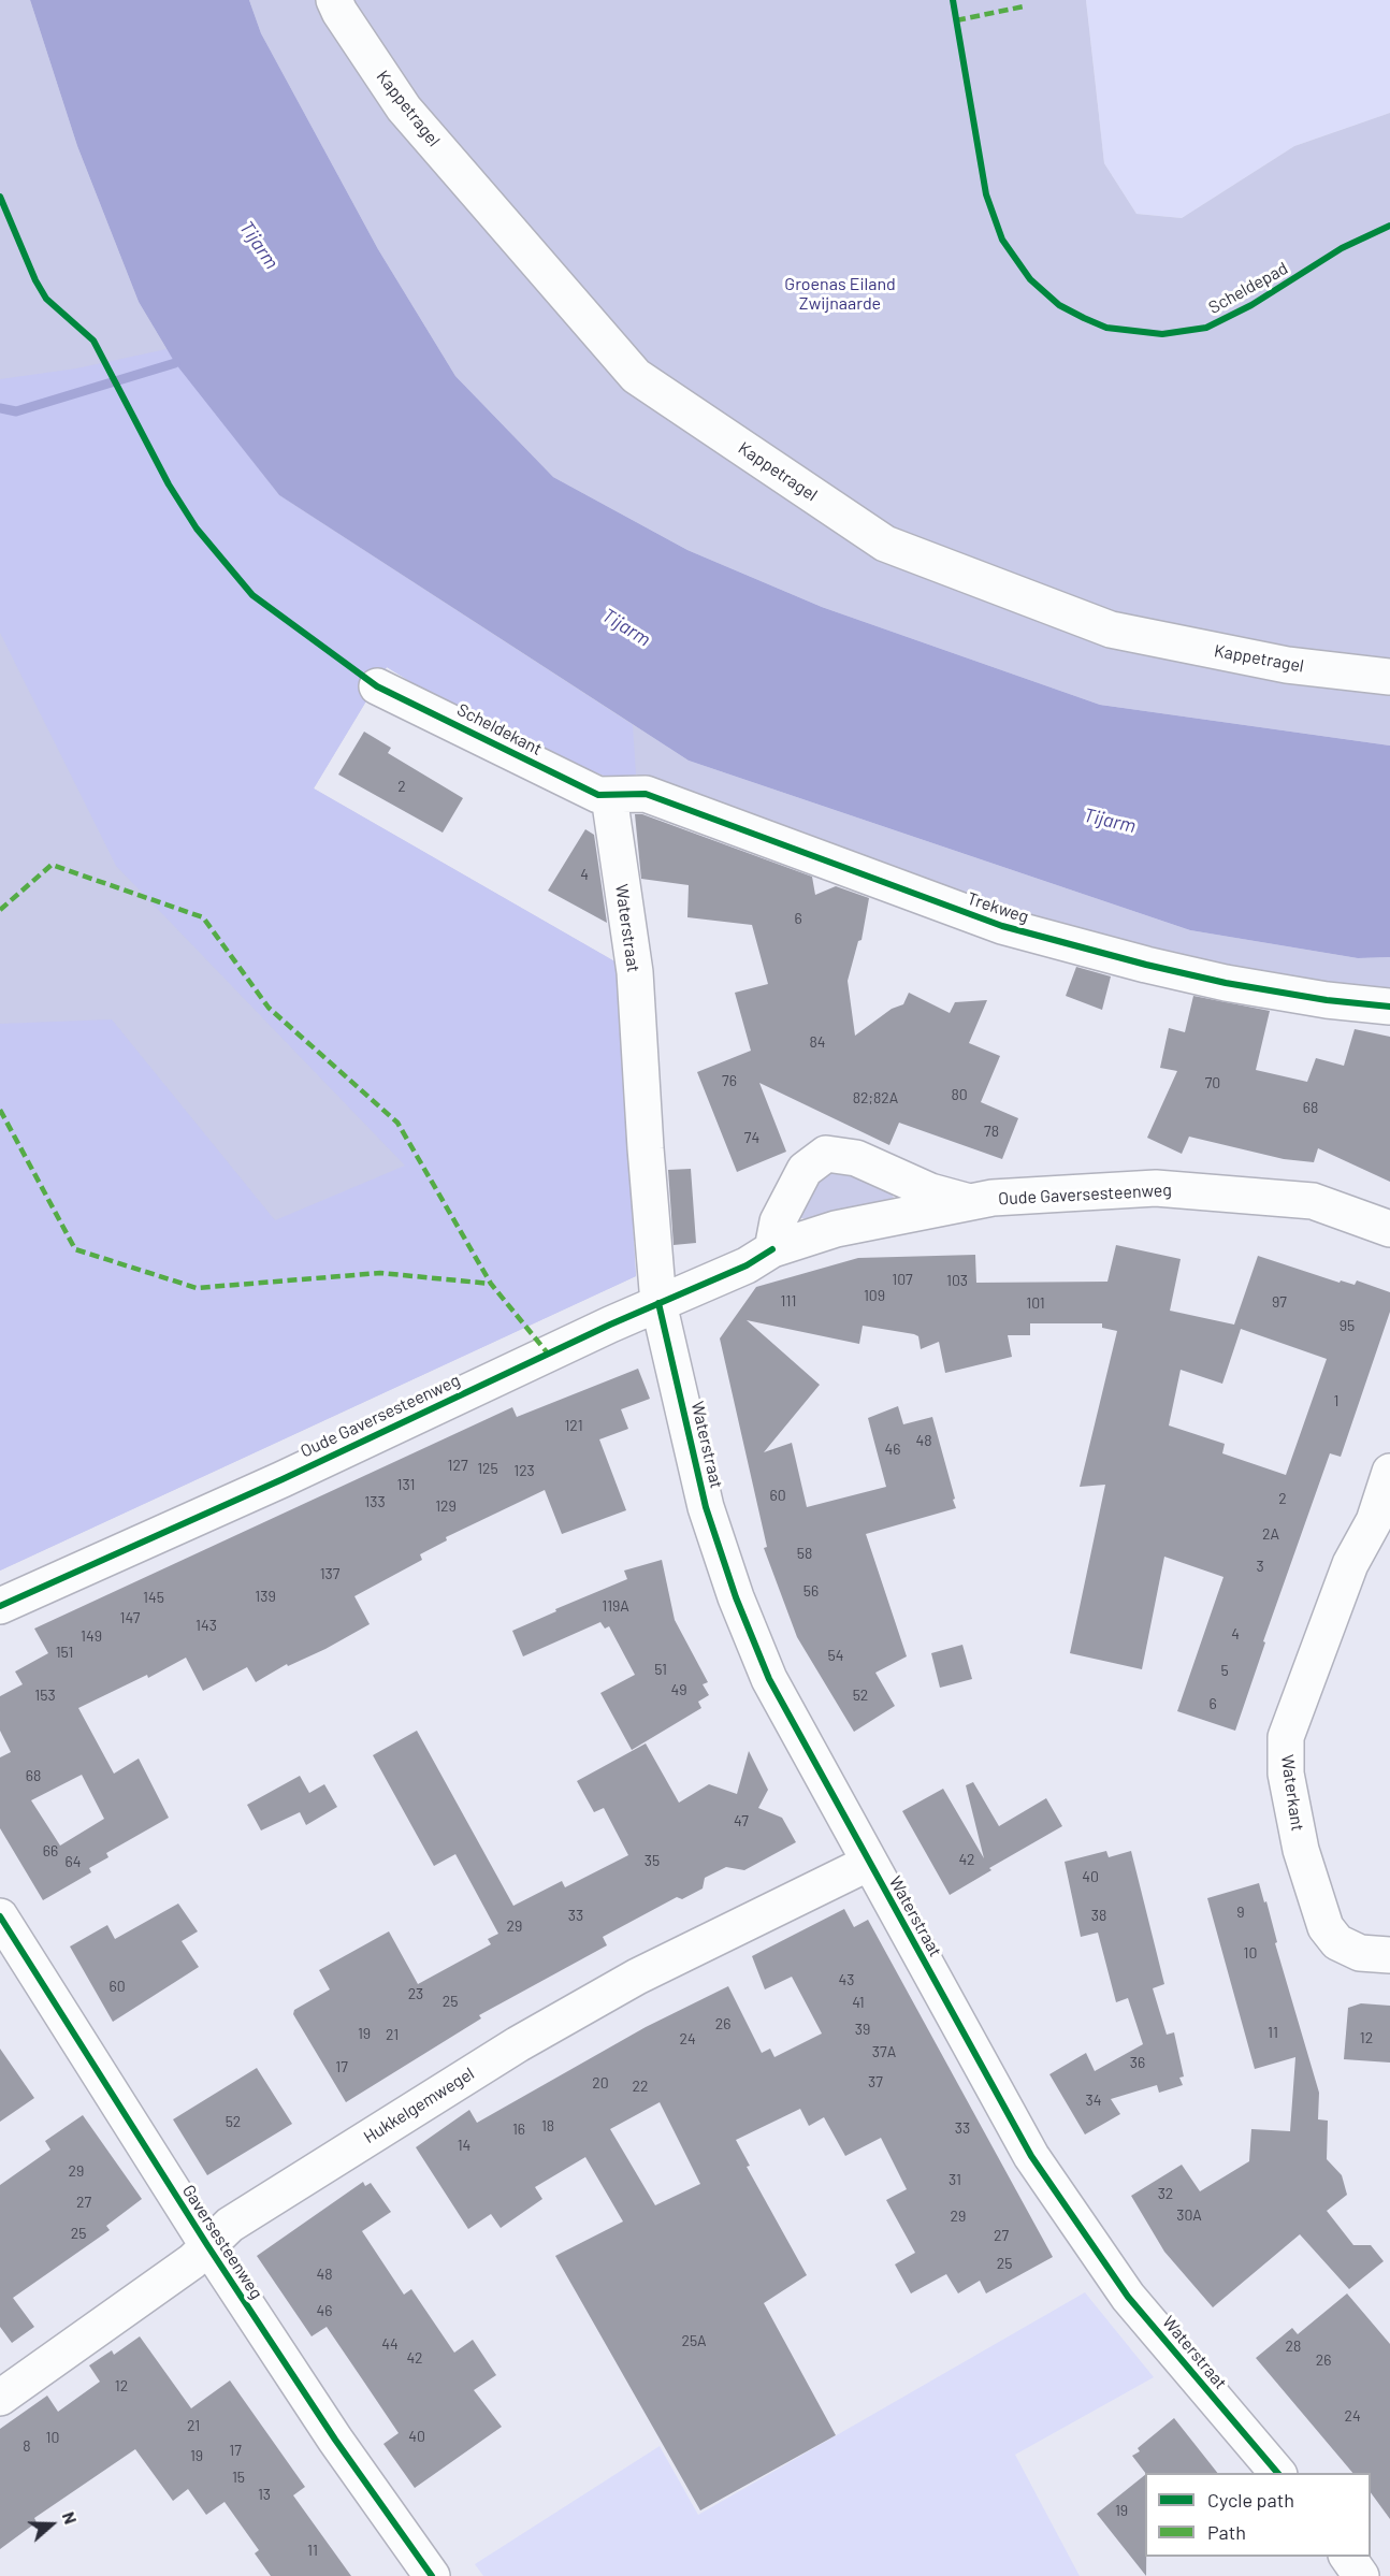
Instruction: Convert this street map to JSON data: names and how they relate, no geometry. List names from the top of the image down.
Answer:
{
  "streets": {
    "street": [
      "Kappetragel",
      "Scheldekant",
      "Trekweg",
      "Waterstraat",
      "Oude Gaversesteenweg",
      "Waterkant",
      "Hukkelgemwegel",
      "Gaversesteenweg"
    ],
    "cycle path": ["Scheldepad"]
  },
  "crossings": [
    ["Scheldekant", "Trekweg"],
    ["Scheldekant", "Waterstraat"],
    ["Trekweg", "Waterstraat"],
    ["Waterstraat", "Oude Gaversesteenweg"],
    ["Waterstraat", "Hukkelgemwegel"],
    ["Hukkelgemwegel", "Gaversesteenweg"]
  ],
  "water": ["Tijarm"],
  "parks": ["Groenas Eiland Zwijnaarde"],
  "house_numbers": [
    "2",
    "4",
    "6",
    "84",
    "76",
    "70",
    "80",
    "82;82A",
    "68",
    "78",
    "74",
    "107",
    "103",
    "109",
    "111",
    "97",
    "101",
    "95",
    "1",
    "121",
    "48",
    "46",
    "127",
    "125",
    "123",
    "131",
    "60",
    "2",
    "133",
    "129",
    "2A",
    "58",
    "3",
    "137",
    "56",
    "139",
    "145",
    "119A",
    "147",
    "143",
    "4",
    "149",
    "151",
    "54",
    "51",
    "5",
    "49",
    "153",
    "52",
    "6",
    "68",
    "47",
    "66",
    "42",
    "35",
    "64",
    "40",
    "9",
    "33",
    "38",
    "29",
    "10",
    "43",
    "60",
    "23",
    "25",
    "41",
    "26",
    "39",
    "11",
    "19",
    "21",
    "12",
    "24",
    "37A",
    "36",
    "17",
    "37",
    "20",
    "22",
    "34",
    "52",
    "18",
    "33",
    "16",
    "14",
    "29",
    "31",
    "32",
    "27",
    "30A",
    "29",
    "25",
    "27",
    "25",
    "48",
    "46",
    "25A",
    "44",
    "28",
    "42",
    "26",
    "12",
    "24",
    "21",
    "40",
    "10",
    "8",
    "17",
    "19",
    "15",
    "13",
    "19",
    "11"
  ],
  "legend": ["Cycle path", "Path"],
  "north": "right"
}
